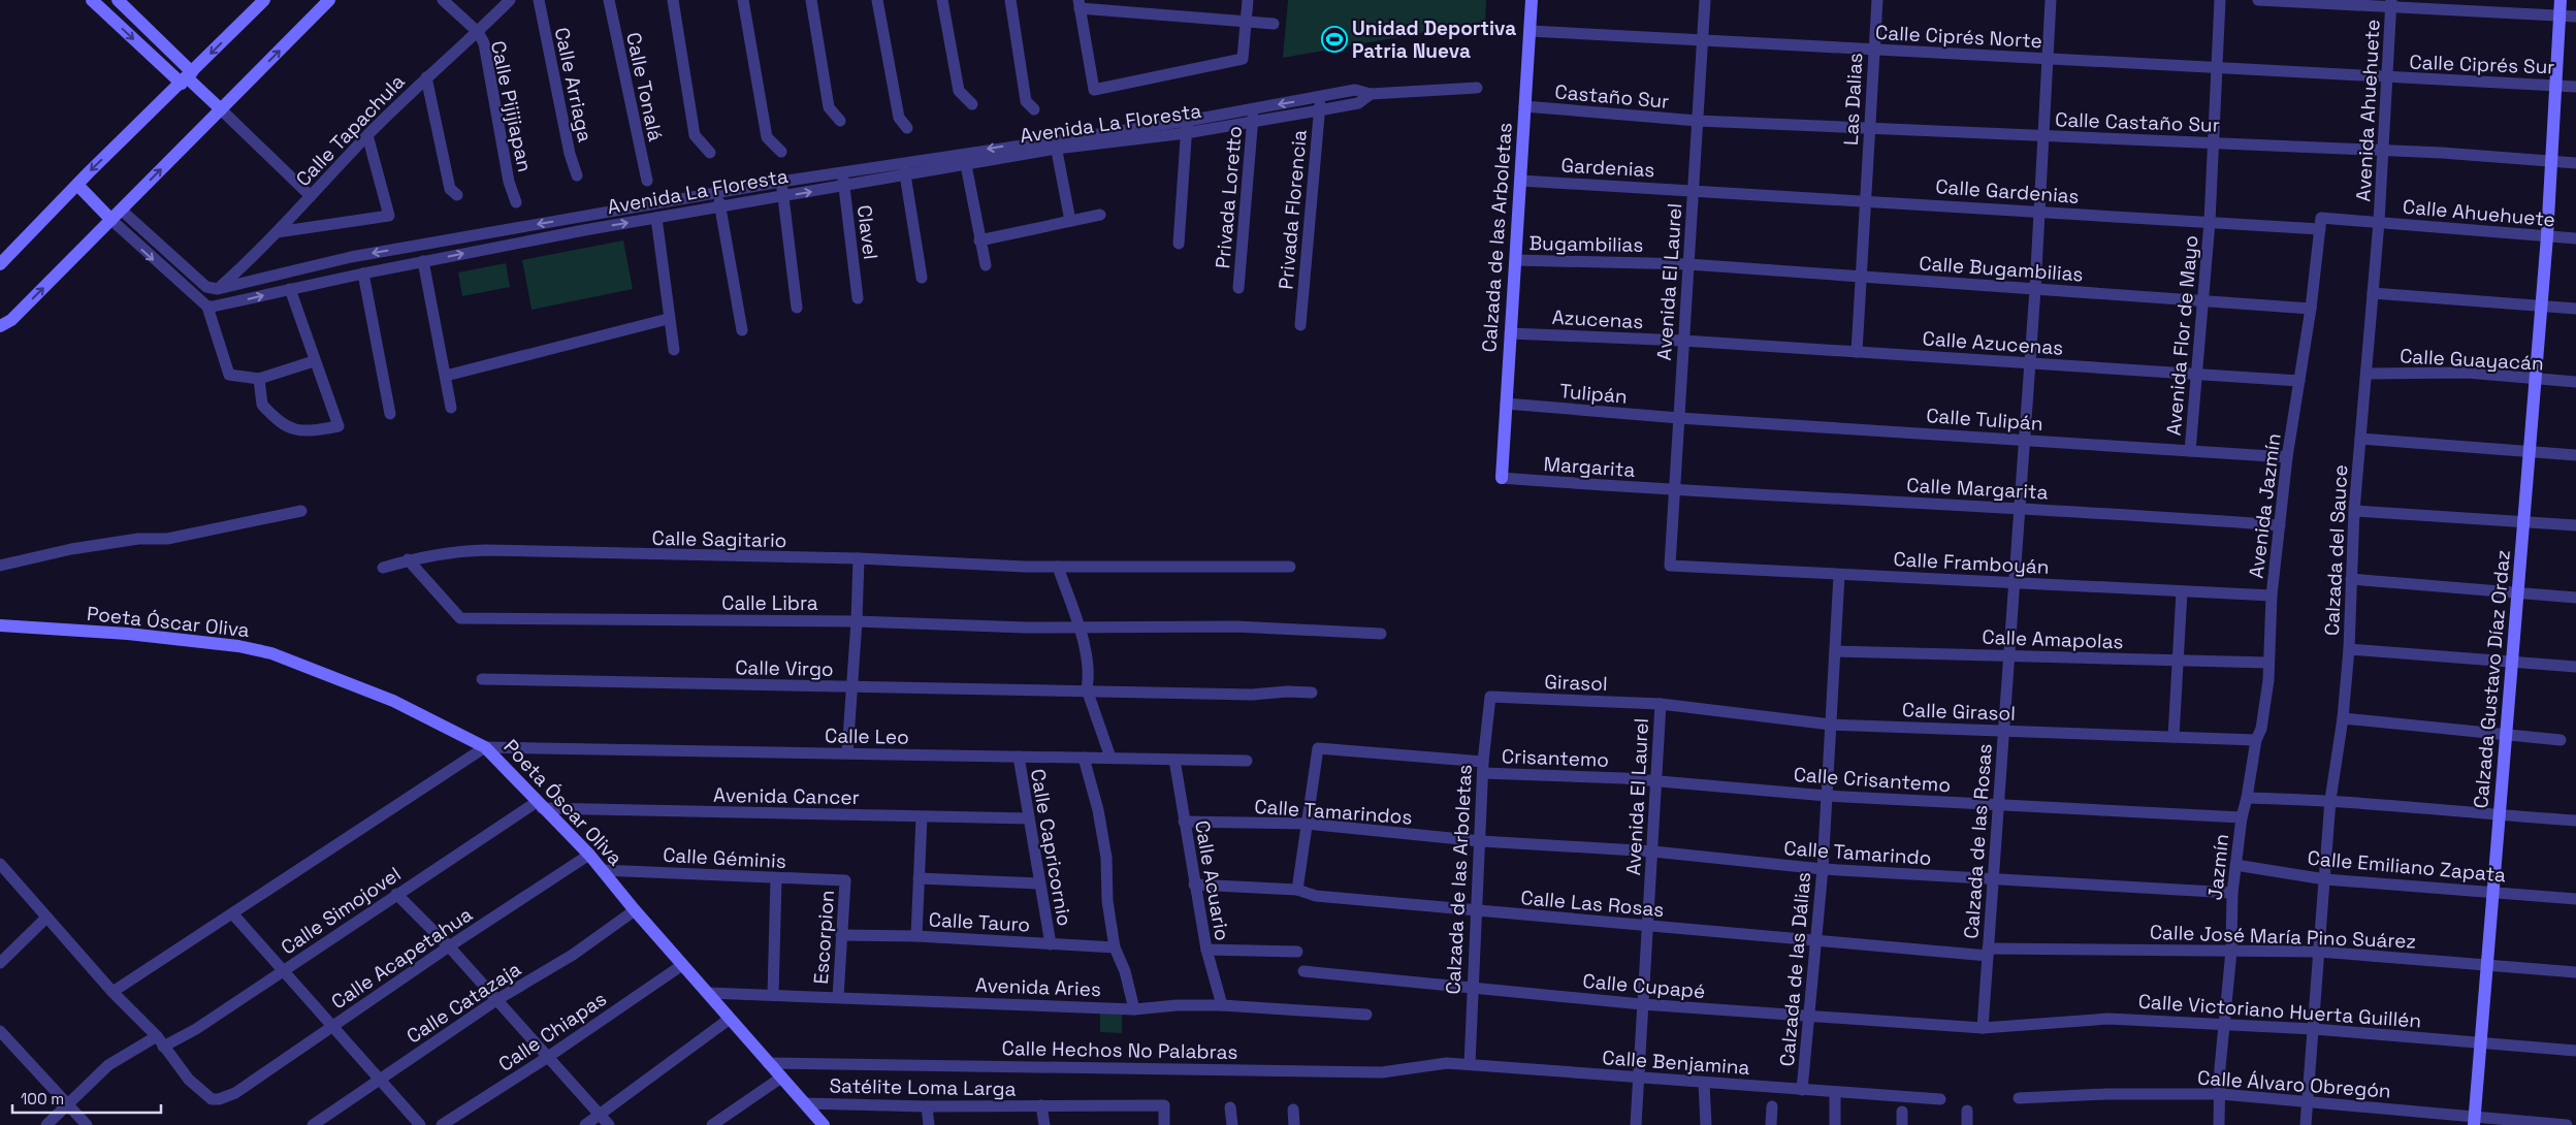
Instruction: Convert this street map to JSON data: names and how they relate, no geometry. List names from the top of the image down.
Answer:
{
  "streets": {
    "street": [
      "Calle Ciprés Norte",
      "Calle Ciprés Sur",
      "Calle Arriaga",
      "Calle Tonalá",
      "Castaño Sur",
      "Las Dalias",
      "Calle Pijijiapan",
      "Avenida Ahuehuete",
      "Calle Castaño Sur",
      "Avenida La Floresta",
      "Calle Tapachula",
      "Gardenias",
      "Calle Gardenias",
      "Privada Loretto",
      "Privada Florencia",
      "Calle Ahuehuete",
      "Clavel",
      "Calzada de las Arboletas",
      "Bugambilias",
      "Calle Bugambilias",
      "Avenida El Laurel",
      "Azucenas",
      "Avenida Flor de Mayo",
      "Calle Azucenas",
      "Calle Guayacán",
      "Tulipán",
      "Calle Tulipán",
      "Margarita",
      "Calle Margarita",
      "Avenida Jazmín",
      "Calle Sagitario",
      "Calzada del Sauce",
      "Calle Framboyán",
      "Calle Libra",
      "Poeta Óscar Oliva",
      "Calle Amapolas",
      "Calle Virgo",
      "Calzada Gustavo Díaz Ordaz",
      "Girasol",
      "Calle Girasol",
      "Calle Leo",
      "Crisantemo",
      "Calle Crisantemo",
      "Avenida Cancer",
      "Calle Tamarindos",
      "Calzada de las Rosas",
      "Calle Capricornio",
      "Calle Tamarindo",
      "Calle Géminis",
      "Calle Emiliano Zapata",
      "Jazmín",
      "Calle Acuario",
      "Calle Las Rosas",
      "Calle Simojovel",
      "Calle Tauro",
      "Calle José María Pino Suárez",
      "Escorpion",
      "Calle Acapetahua",
      "Calzada de las Dálias",
      "Calle Cupapé",
      "Avenida Aries",
      "Calle Catazaja",
      "Calle Victoriano Huerta Guillén",
      "Calle Chiapas",
      "Calle Hechos No Palabras",
      "Calle Benjamina",
      "Calle Álvaro Obregón",
      "Satélite Loma Larga"
    ]
  },
  "crossings": [
    ["Calle Ciprés Norte", "Calle Ciprés Sur"],
    ["Calle Ciprés Norte", "Las Dalias"],
    ["Calle Ciprés Norte", "Avenida Ahuehuete"],
    ["Calle Ciprés Norte", "Calzada de las Arboletas"],
    ["Calle Ciprés Norte", "Avenida El Laurel"],
    ["Calle Ciprés Norte", "Avenida Flor de Mayo"],
    ["Calle Ciprés Norte", "Calzada de las Rosas"],
    ["Calle Ciprés Sur", "Avenida Ahuehuete"],
    ["Calle Ciprés Sur", "Calzada Gustavo Díaz Ordaz"],
    ["Castaño Sur", "Calle Castaño Sur"],
    ["Castaño Sur", "Calzada de las Arboletas"],
    ["Castaño Sur", "Avenida El Laurel"],
    ["Las Dalias", "Calle Castaño Sur"],
    ["Las Dalias", "Calle Gardenias"],
    ["Las Dalias", "Calle Bugambilias"],
    ["Las Dalias", "Calle Azucenas"],
    ["Calle Pijijiapan", "Calle Tapachula"],
    ["Avenida Ahuehuete", "Calle Castaño Sur"],
    ["Avenida Ahuehuete", "Calle Ahuehuete"],
    ["Avenida Ahuehuete", "Calzada del Sauce"],
    ["Calle Castaño Sur", "Avenida El Laurel"],
    ["Calle Castaño Sur", "Avenida Flor de Mayo"],
    ["Calle Castaño Sur", "Calzada Gustavo Díaz Ordaz"],
    ["Calle Castaño Sur", "Calzada de las Rosas"],
    ["Avenida La Floresta", "Calle Tapachula"],
    ["Avenida La Floresta", "Privada Loretto"],
    ["Avenida La Floresta", "Privada Florencia"],
    ["Avenida La Floresta", "Clavel"],
    ["Gardenias", "Calle Gardenias"],
    ["Gardenias", "Calzada de las Arboletas"],
    ["Gardenias", "Avenida El Laurel"],
    ["Calle Gardenias", "Avenida El Laurel"],
    ["Calle Gardenias", "Avenida Flor de Mayo"],
    ["Calle Gardenias", "Avenida Jazmín"],
    ["Calle Gardenias", "Calzada de las Rosas"],
    ["Calle Ahuehuete", "Calzada del Sauce"],
    ["Calle Ahuehuete", "Calzada Gustavo Díaz Ordaz"],
    ["Calzada de las Arboletas", "Bugambilias"],
    ["Calzada de las Arboletas", "Azucenas"],
    ["Calzada de las Arboletas", "Tulipán"],
    ["Calzada de las Arboletas", "Margarita"],
    ["Calzada de las Arboletas", "Girasol"],
    ["Calzada de las Arboletas", "Crisantemo"],
    ["Calzada de las Arboletas", "Calle Tamarindos"],
    ["Calzada de las Arboletas", "Calle Tamarindo"],
    ["Calzada de las Arboletas", "Calle Las Rosas"],
    ["Calzada de las Arboletas", "Calle Cupapé"],
    ["Calzada de las Arboletas", "Calle Hechos No Palabras"],
    ["Calzada de las Arboletas", "Calle Benjamina"],
    ["Bugambilias", "Calle Bugambilias"],
    ["Bugambilias", "Avenida El Laurel"],
    ["Calle Bugambilias", "Avenida El Laurel"],
    ["Calle Bugambilias", "Avenida Flor de Mayo"],
    ["Calle Bugambilias", "Avenida Jazmín"],
    ["Calle Bugambilias", "Calzada de las Rosas"],
    ["Avenida El Laurel", "Azucenas"],
    ["Avenida El Laurel", "Calle Azucenas"],
    ["Avenida El Laurel", "Tulipán"],
    ["Avenida El Laurel", "Calle Tulipán"],
    ["Avenida El Laurel", "Margarita"],
    ["Avenida El Laurel", "Calle Margarita"],
    ["Avenida El Laurel", "Calle Framboyán"],
    ["Avenida El Laurel", "Girasol"],
    ["Avenida El Laurel", "Calle Girasol"],
    ["Avenida El Laurel", "Crisantemo"],
    ["Avenida El Laurel", "Calle Crisantemo"],
    ["Avenida El Laurel", "Calle Tamarindo"],
    ["Avenida El Laurel", "Calle Las Rosas"],
    ["Avenida El Laurel", "Calle Cupapé"],
    ["Avenida El Laurel", "Calle Benjamina"],
    ["Azucenas", "Calle Azucenas"],
    ["Avenida Flor de Mayo", "Calle Azucenas"],
    ["Avenida Flor de Mayo", "Calle Tulipán"],
    ["Calle Azucenas", "Avenida Jazmín"],
    ["Calle Azucenas", "Calzada de las Rosas"],
    ["Calle Guayacán", "Calzada del Sauce"],
    ["Calle Guayacán", "Calzada Gustavo Díaz Ordaz"],
    ["Tulipán", "Calle Tulipán"],
    ["Calle Tulipán", "Avenida Jazmín"],
    ["Calle Tulipán", "Calzada de las Rosas"],
    ["Margarita", "Calle Margarita"],
    ["Calle Margarita", "Avenida Jazmín"],
    ["Calle Margarita", "Calzada de las Rosas"],
    ["Avenida Jazmín", "Calle Framboyán"],
    ["Avenida Jazmín", "Calle Amapolas"],
    ["Avenida Jazmín", "Calle Girasol"],
    ["Avenida Jazmín", "Jazmín"],
    ["Calle Sagitario", "Calle Libra"],
    ["Calzada del Sauce", "Calle Emiliano Zapata"],
    ["Calzada del Sauce", "Calle José María Pino Suárez"],
    ["Calzada del Sauce", "Calle Victoriano Huerta Guillén"],
    ["Calzada del Sauce", "Calle Álvaro Obregón"],
    ["Calle Framboyán", "Calzada de las Rosas"],
    ["Calle Framboyán", "Calzada de las Dálias"],
    ["Poeta Óscar Oliva", "Calle Leo"],
    ["Poeta Óscar Oliva", "Avenida Cancer"],
    ["Poeta Óscar Oliva", "Calle Géminis"],
    ["Poeta Óscar Oliva", "Calle Simojovel"],
    ["Poeta Óscar Oliva", "Calle Acapetahua"],
    ["Poeta Óscar Oliva", "Avenida Aries"],
    ["Poeta Óscar Oliva", "Calle Catazaja"],
    ["Poeta Óscar Oliva", "Calle Chiapas"],
    ["Poeta Óscar Oliva", "Calle Hechos No Palabras"],
    ["Poeta Óscar Oliva", "Satélite Loma Larga"],
    ["Calle Amapolas", "Calzada de las Rosas"],
    ["Calle Amapolas", "Calzada de las Dálias"],
    ["Calzada Gustavo Díaz Ordaz", "Calle Emiliano Zapata"],
    ["Calzada Gustavo Díaz Ordaz", "Calle José María Pino Suárez"],
    ["Calzada Gustavo Díaz Ordaz", "Calle Victoriano Huerta Guillén"],
    ["Calzada Gustavo Díaz Ordaz", "Calle Álvaro Obregón"],
    ["Girasol", "Calle Girasol"],
    ["Calle Girasol", "Calzada de las Rosas"],
    ["Calle Girasol", "Calzada de las Dálias"],
    ["Calle Leo", "Calle Capricornio"],
    ["Calle Leo", "Calle Acuario"],
    ["Crisantemo", "Calle Crisantemo"],
    ["Crisantemo", "Calle Tamarindos"],
    ["Calle Crisantemo", "Calzada de las Rosas"],
    ["Calle Crisantemo", "Jazmín"],
    ["Calle Crisantemo", "Calzada de las Dálias"],
    ["Avenida Cancer", "Calle Capricornio"],
    ["Avenida Cancer", "Calle Simojovel"],
    ["Calle Tamarindos", "Calle Tamarindo"],
    ["Calle Tamarindos", "Calle Acuario"],
    ["Calzada de las Rosas", "Calle Tamarindo"],
    ["Calzada de las Rosas", "Calle Las Rosas"],
    ["Calzada de las Rosas", "Calle José María Pino Suárez"],
    ["Calzada de las Rosas", "Calle Cupapé"],
    ["Calzada de las Rosas", "Calle Victoriano Huerta Guillén"],
    ["Calle Capricornio", "Calle Tauro"],
    ["Calle Tamarindo", "Jazmín"],
    ["Calle Tamarindo", "Calzada de las Dálias"],
    ["Calle Géminis", "Escorpion"],
    ["Calle Emiliano Zapata", "Jazmín"],
    ["Jazmín", "Calle José María Pino Suárez"],
    ["Jazmín", "Calle Victoriano Huerta Guillén"],
    ["Jazmín", "Calle Álvaro Obregón"],
    ["Calle Acuario", "Calle Las Rosas"],
    ["Calle Acuario", "Avenida Aries"],
    ["Calle Las Rosas", "Calle José María Pino Suárez"],
    ["Calle Las Rosas", "Calzada de las Dálias"],
    ["Calle Simojovel", "Calle Acapetahua"],
    ["Calle Tauro", "Escorpion"],
    ["Escorpion", "Avenida Aries"],
    ["Calzada de las Dálias", "Calle Cupapé"],
    ["Calzada de las Dálias", "Calle Benjamina"],
    ["Calle Cupapé", "Calle Victoriano Huerta Guillén"],
    ["Calle Hechos No Palabras", "Calle Benjamina"]
  ],
  "places": {
    "sports": ["Unidad Deportiva Patria Nueva"]
  },
  "scale_bar": "100 m"
}
